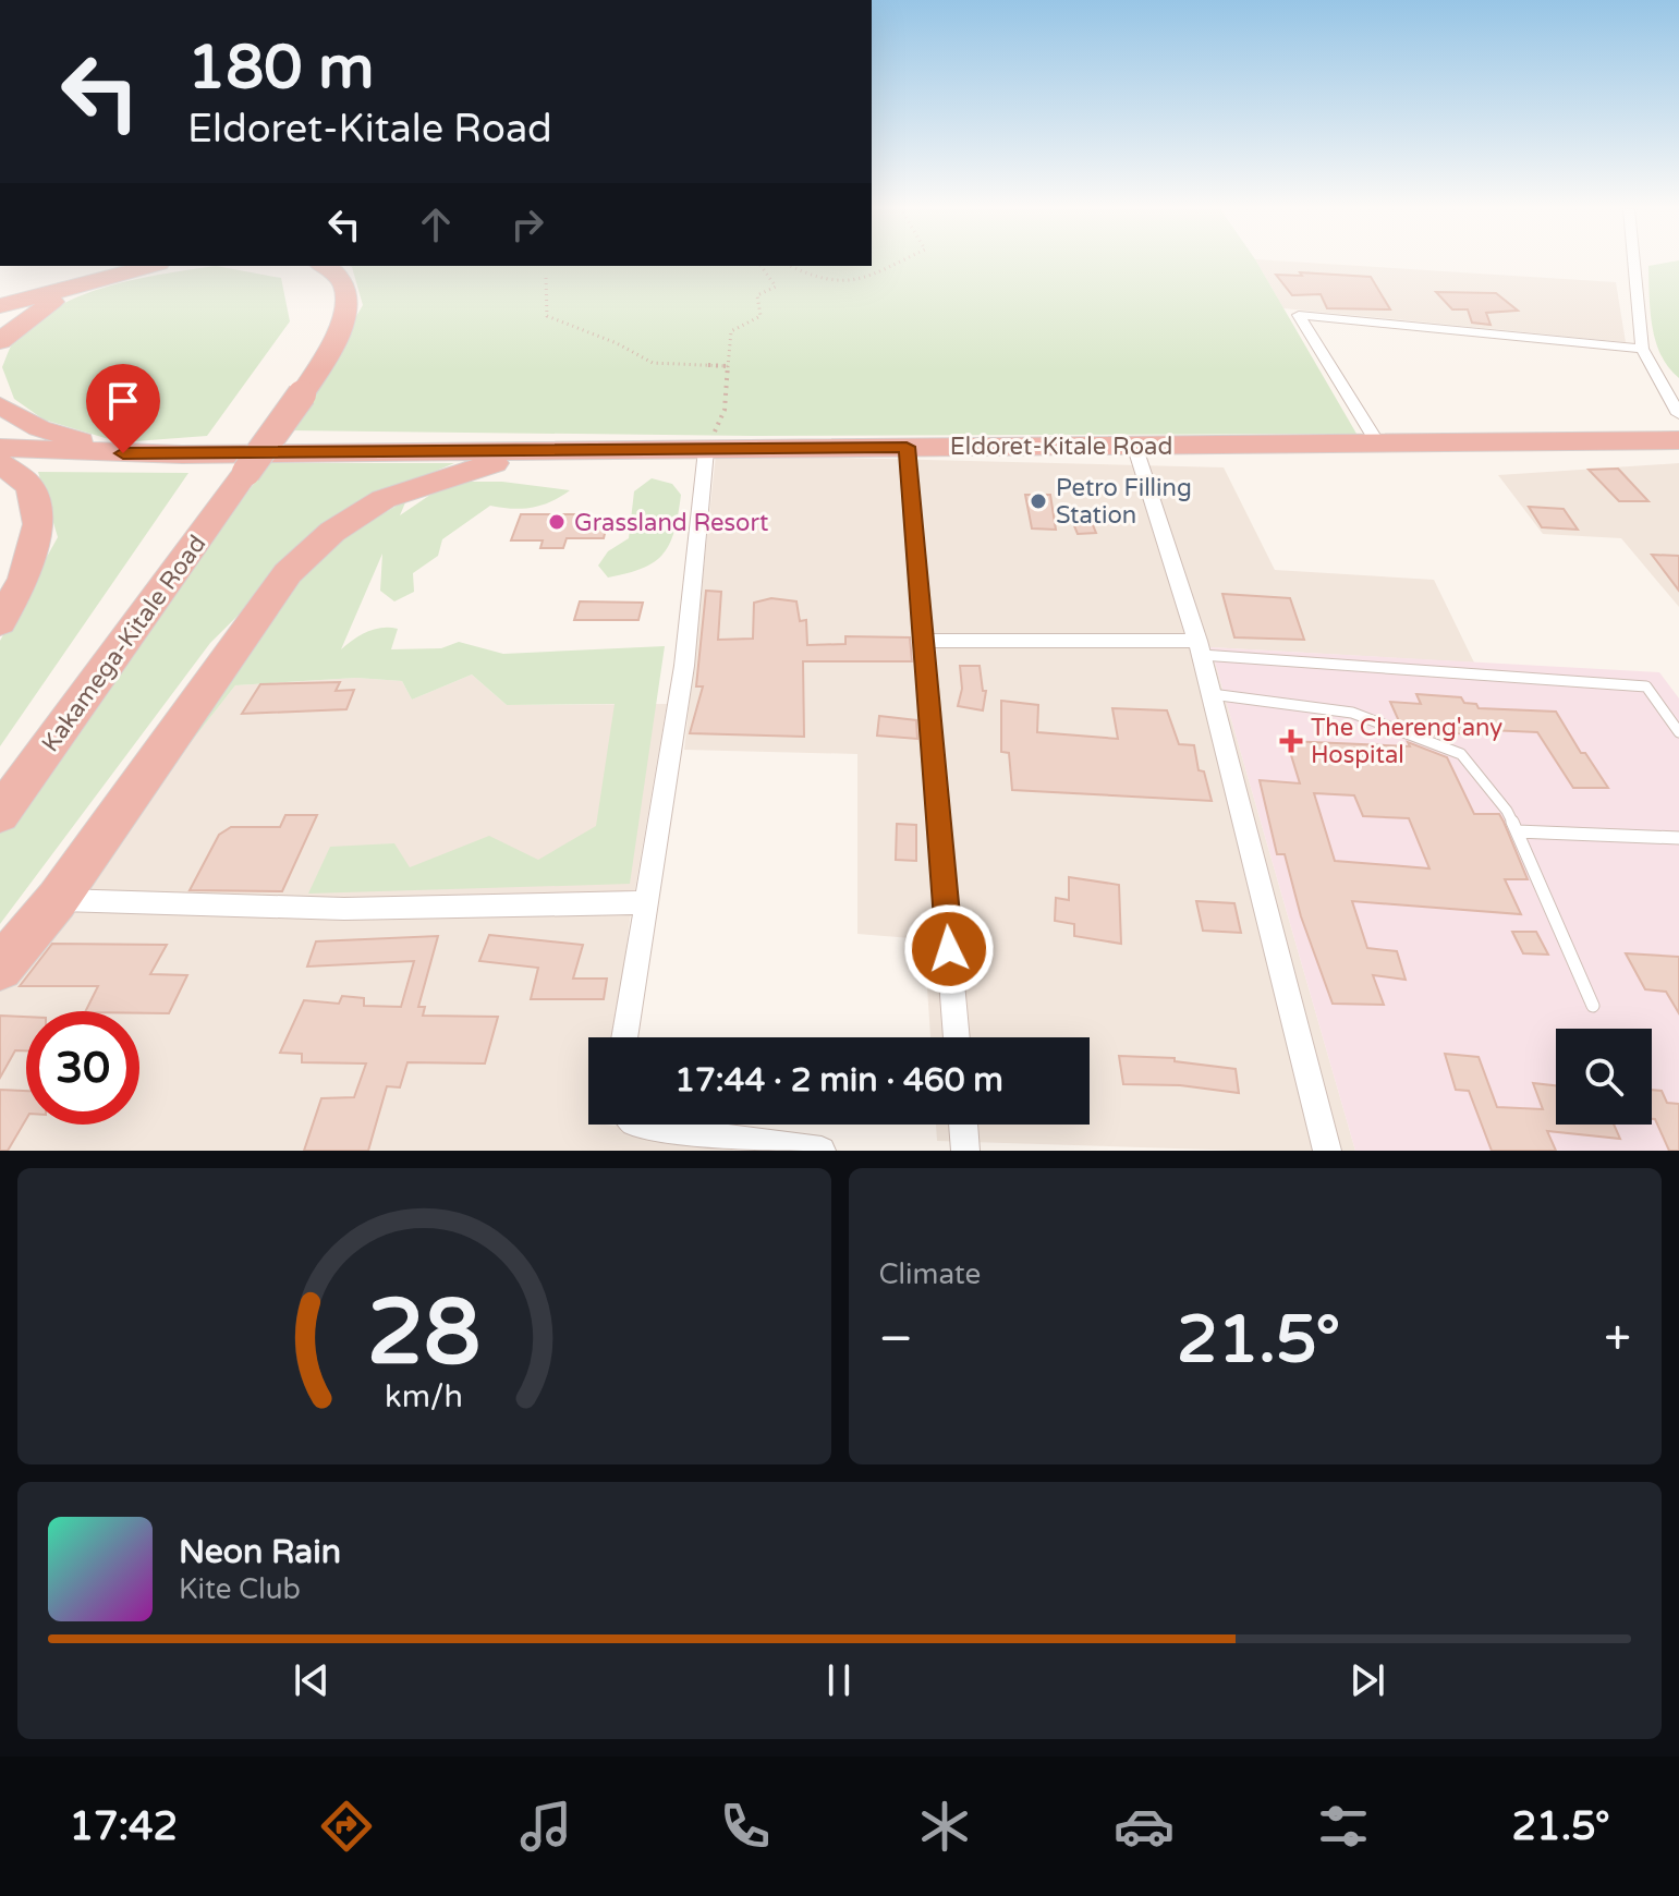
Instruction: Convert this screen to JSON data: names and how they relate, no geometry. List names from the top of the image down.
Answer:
{
  "streets": {
    "highway": ["Eldoret-Kitale Road", "Kakamega-Kitale Road"]
  },
  "places": {
    "other": ["Petro Filling Station", "Grassland Resort"],
    "health": ["The Chereng'any Hospital"]
  },
  "page": {
    "turn": ["180 m", "Eldoret-Kitale Road"],
    "limit": "30",
    "trip": "17:44 · 2 min · 460 m",
    "tile": "Climate",
    "heat": ["−", "21.5°", "+"],
    "song": ["Neon Rain", "Kite Club"],
    "tabs": ["17:42", "21.5°"],
    "gauge": ["28", "km/h"]
  }
}
